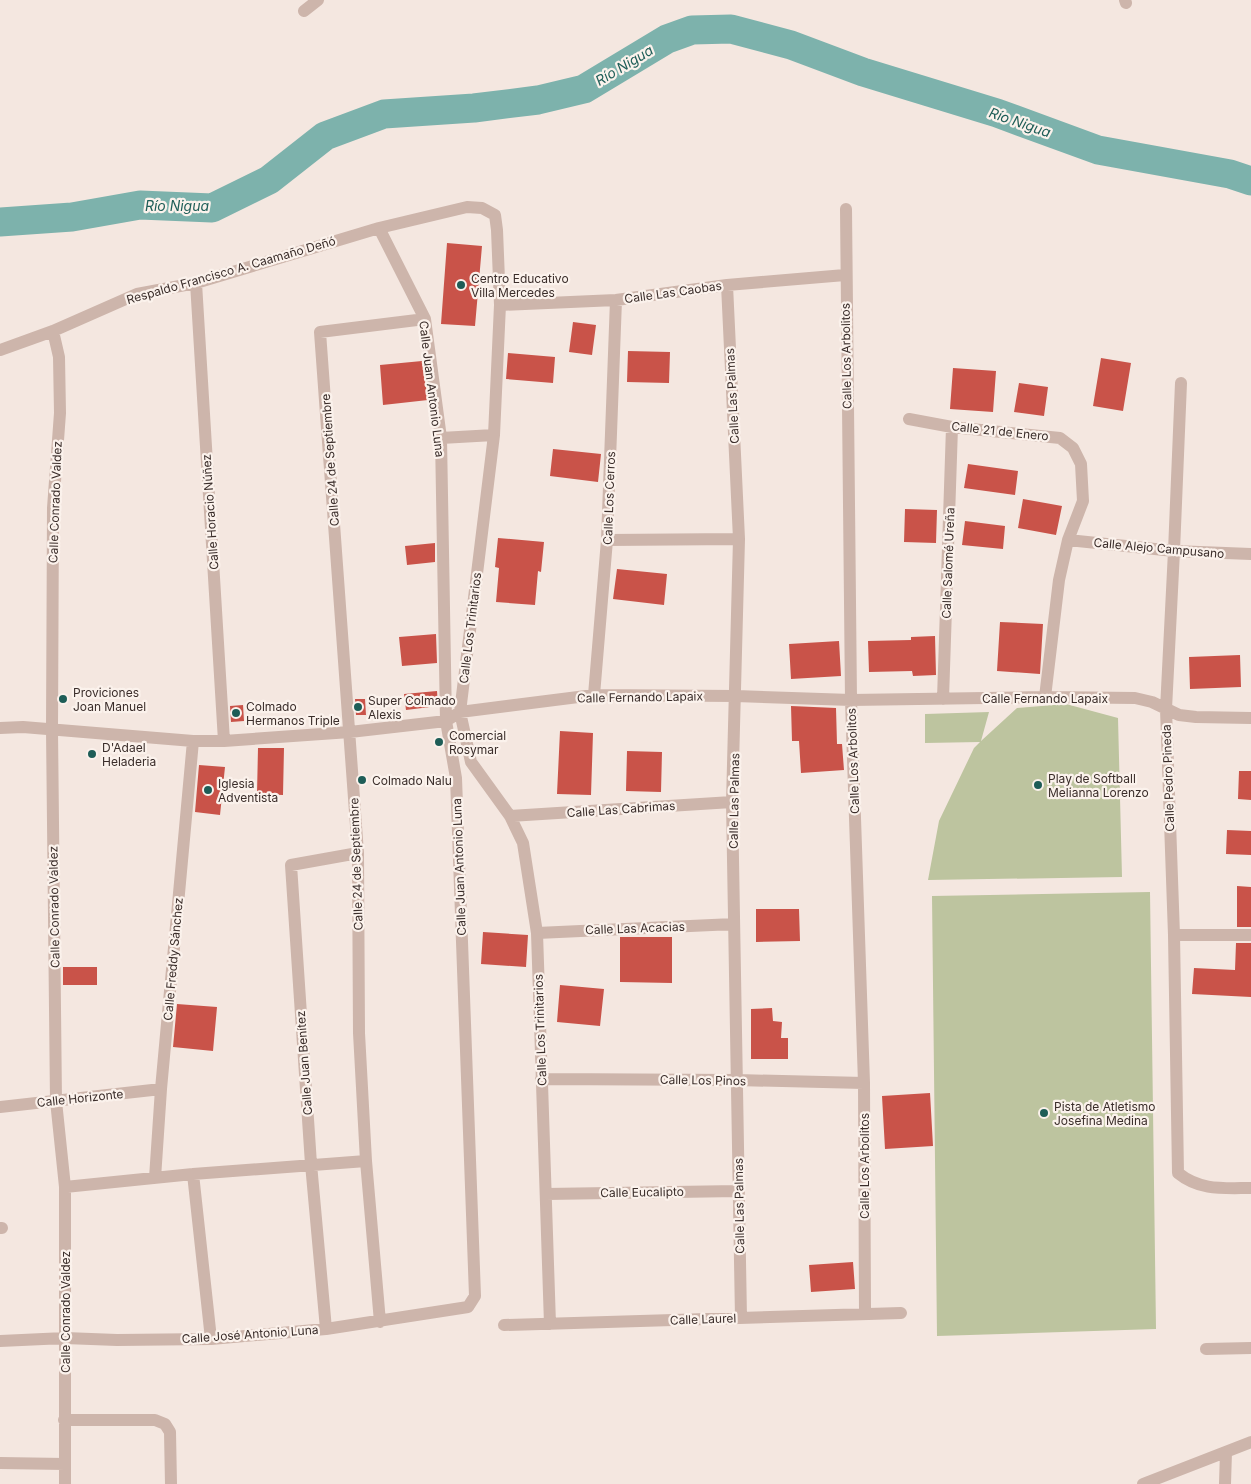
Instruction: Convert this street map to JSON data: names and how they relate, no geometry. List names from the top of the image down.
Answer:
{
  "streets": {
    "street": [
      "Respaldo Francisco A. Caamaño Deñó",
      "Calle Las Caobas",
      "Calle Los Arbolitos",
      "Calle Juan Antonio Luna",
      "Calle Las Palmas",
      "Calle 21 de Enero",
      "Calle 24 de Septiembre",
      "Calle Los Cerros",
      "Calle Conrado Valdez",
      "Calle Horacio Núñez",
      "Calle Alejo Campusano",
      "Calle Salomé Ureña",
      "Calle Los Trinitarios",
      "Calle Fernando Lapaix",
      "Calle Pedro Pineda",
      "Calle Las Cabrimas",
      "Calle Las Acacias",
      "Calle Freddy Sánchez",
      "Calle Juan Benítez",
      "Calle Los Pinos",
      "Calle Horizonte",
      "Calle Eucalipto",
      "Calle Laurel",
      "Calle José Antonio Luna"
    ]
  },
  "crossings": [
    ["Respaldo Francisco A. Caamaño Deñó", "Calle Juan Antonio Luna"],
    ["Respaldo Francisco A. Caamaño Deñó", "Calle Conrado Valdez"],
    ["Respaldo Francisco A. Caamaño Deñó", "Calle Horacio Núñez"],
    ["Respaldo Francisco A. Caamaño Deñó", "Calle Los Trinitarios"],
    ["Calle Las Caobas", "Calle Los Arbolitos"],
    ["Calle Las Caobas", "Calle Las Palmas"],
    ["Calle Las Caobas", "Calle Los Cerros"],
    ["Calle Las Caobas", "Calle Los Trinitarios"],
    ["Calle Los Arbolitos", "Calle Fernando Lapaix"],
    ["Calle Los Arbolitos", "Calle Los Pinos"],
    ["Calle Los Arbolitos", "Calle Laurel"],
    ["Calle Juan Antonio Luna", "Calle 24 de Septiembre"],
    ["Calle Juan Antonio Luna", "Calle Fernando Lapaix"],
    ["Calle Juan Antonio Luna", "Calle José Antonio Luna"],
    ["Calle Las Palmas", "Calle Fernando Lapaix"],
    ["Calle Las Palmas", "Calle Las Cabrimas"],
    ["Calle Las Palmas", "Calle Las Acacias"],
    ["Calle Las Palmas", "Calle Los Pinos"],
    ["Calle Las Palmas", "Calle Eucalipto"],
    ["Calle Las Palmas", "Calle Laurel"],
    ["Calle 21 de Enero", "Calle Alejo Campusano"],
    ["Calle 21 de Enero", "Calle Salomé Ureña"],
    ["Calle 21 de Enero", "Calle Fernando Lapaix"],
    ["Calle 24 de Septiembre", "Calle Fernando Lapaix"],
    ["Calle 24 de Septiembre", "Calle Juan Benítez"],
    ["Calle 24 de Septiembre", "Calle José Antonio Luna"],
    ["Calle Los Cerros", "Calle Fernando Lapaix"],
    ["Calle Conrado Valdez", "Calle Fernando Lapaix"],
    ["Calle Conrado Valdez", "Calle Horizonte"],
    ["Calle Conrado Valdez", "Calle José Antonio Luna"],
    ["Calle Horacio Núñez", "Calle Fernando Lapaix"],
    ["Calle Alejo Campusano", "Calle Pedro Pineda"],
    ["Calle Salomé Ureña", "Calle Fernando Lapaix"],
    ["Calle Los Trinitarios", "Calle Fernando Lapaix"],
    ["Calle Los Trinitarios", "Calle Las Cabrimas"],
    ["Calle Los Trinitarios", "Calle Las Acacias"],
    ["Calle Los Trinitarios", "Calle Los Pinos"],
    ["Calle Los Trinitarios", "Calle Eucalipto"],
    ["Calle Los Trinitarios", "Calle Laurel"],
    ["Calle Fernando Lapaix", "Calle Pedro Pineda"],
    ["Calle Fernando Lapaix", "Calle Freddy Sánchez"],
    ["Calle Freddy Sánchez", "Calle Horizonte"],
    ["Calle Juan Benítez", "Calle José Antonio Luna"]
  ],
  "water": ["Río Nigua"],
  "places": [
    "Centro Educativo Villa Mercedes",
    "Proviciones Joan Manuel",
    "Super Colmado Alexis",
    "Colmado Hermanos Triple",
    "Comercial Rosymar",
    "D'Adael Heladeria",
    "Colmado Nalu",
    "Play de Softball Melianna Lorenzo",
    "Iglesia Adventista",
    "Pista de Atletismo Josefina Medina"
  ]
}
